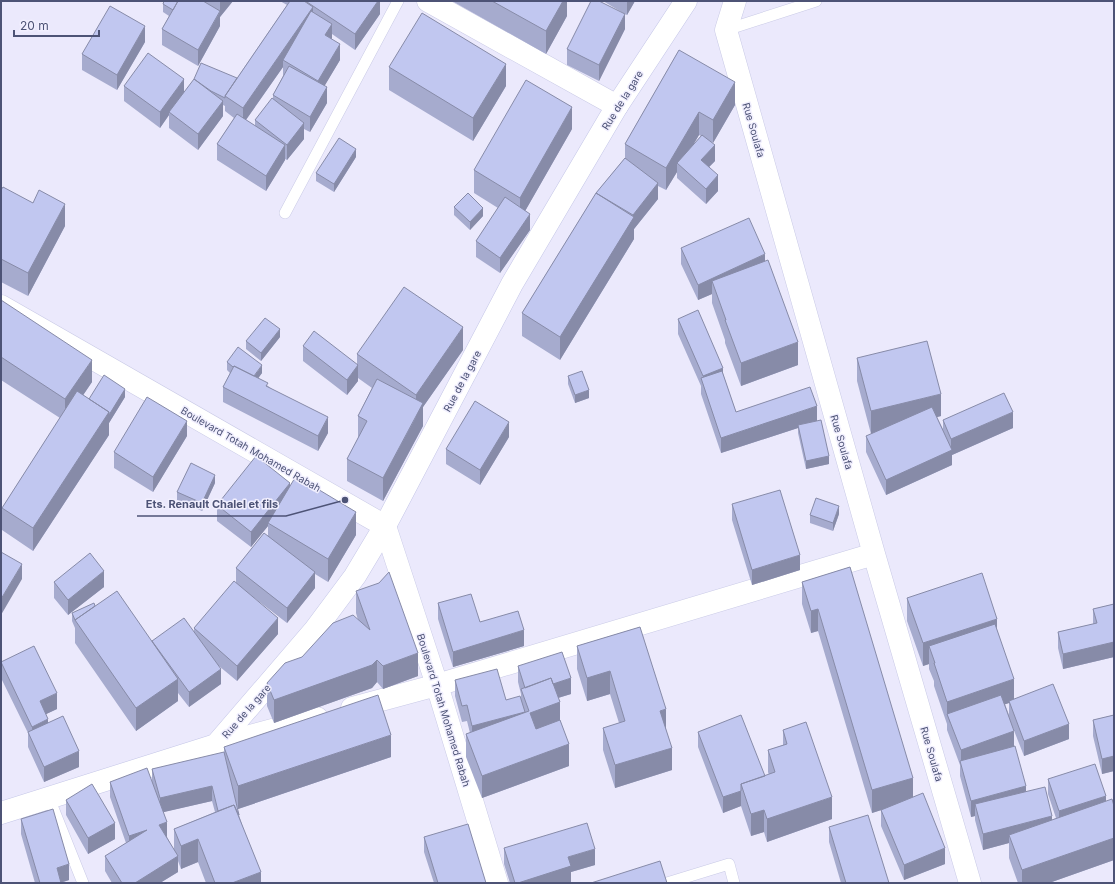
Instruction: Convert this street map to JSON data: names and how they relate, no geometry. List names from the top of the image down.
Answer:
{
  "streets": {
    "street": ["Rue de la gare", "Rue Soulafa", "Boulevard Totah Mohamed Rabah"]
  },
  "crossings": [
    ["Rue de la gare", "Boulevard Totah Mohamed Rabah"]
  ],
  "places": ["Ets. Renault Chalel et fils"],
  "scale_bar": "20 m"
}
